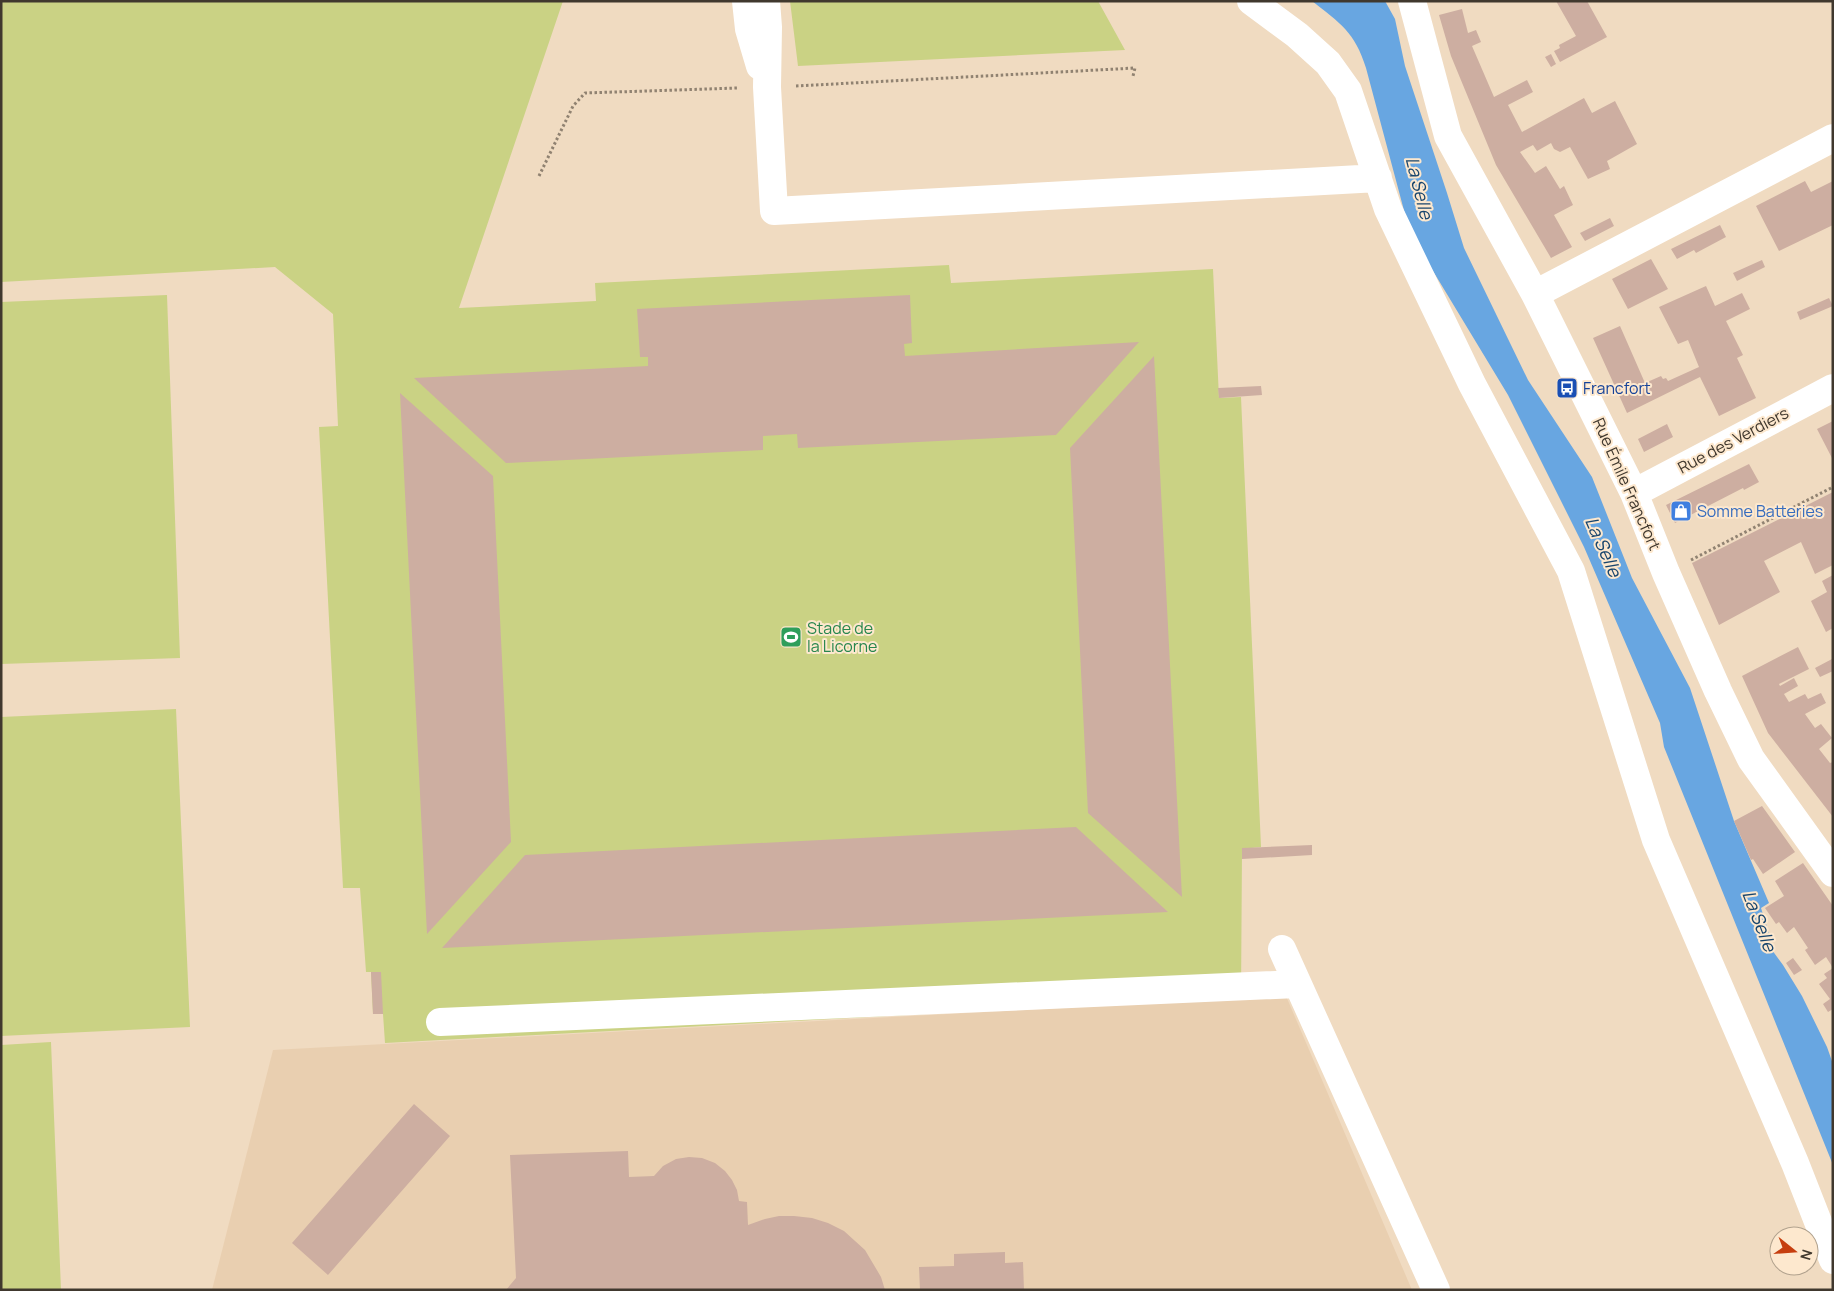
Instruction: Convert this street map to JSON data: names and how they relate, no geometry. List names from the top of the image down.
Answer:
{
  "streets": {
    "street": ["Rue des Verdiers", "Rue Émile Francfort"]
  },
  "crossings": [
    ["Rue des Verdiers", "Rue Émile Francfort"]
  ],
  "water": ["La Selle"],
  "places": {
    "bus stop": ["Francfort"],
    "shop": ["Somme Batteries"],
    "sports": ["Stade de la Licorne"]
  },
  "north": "right"
}
